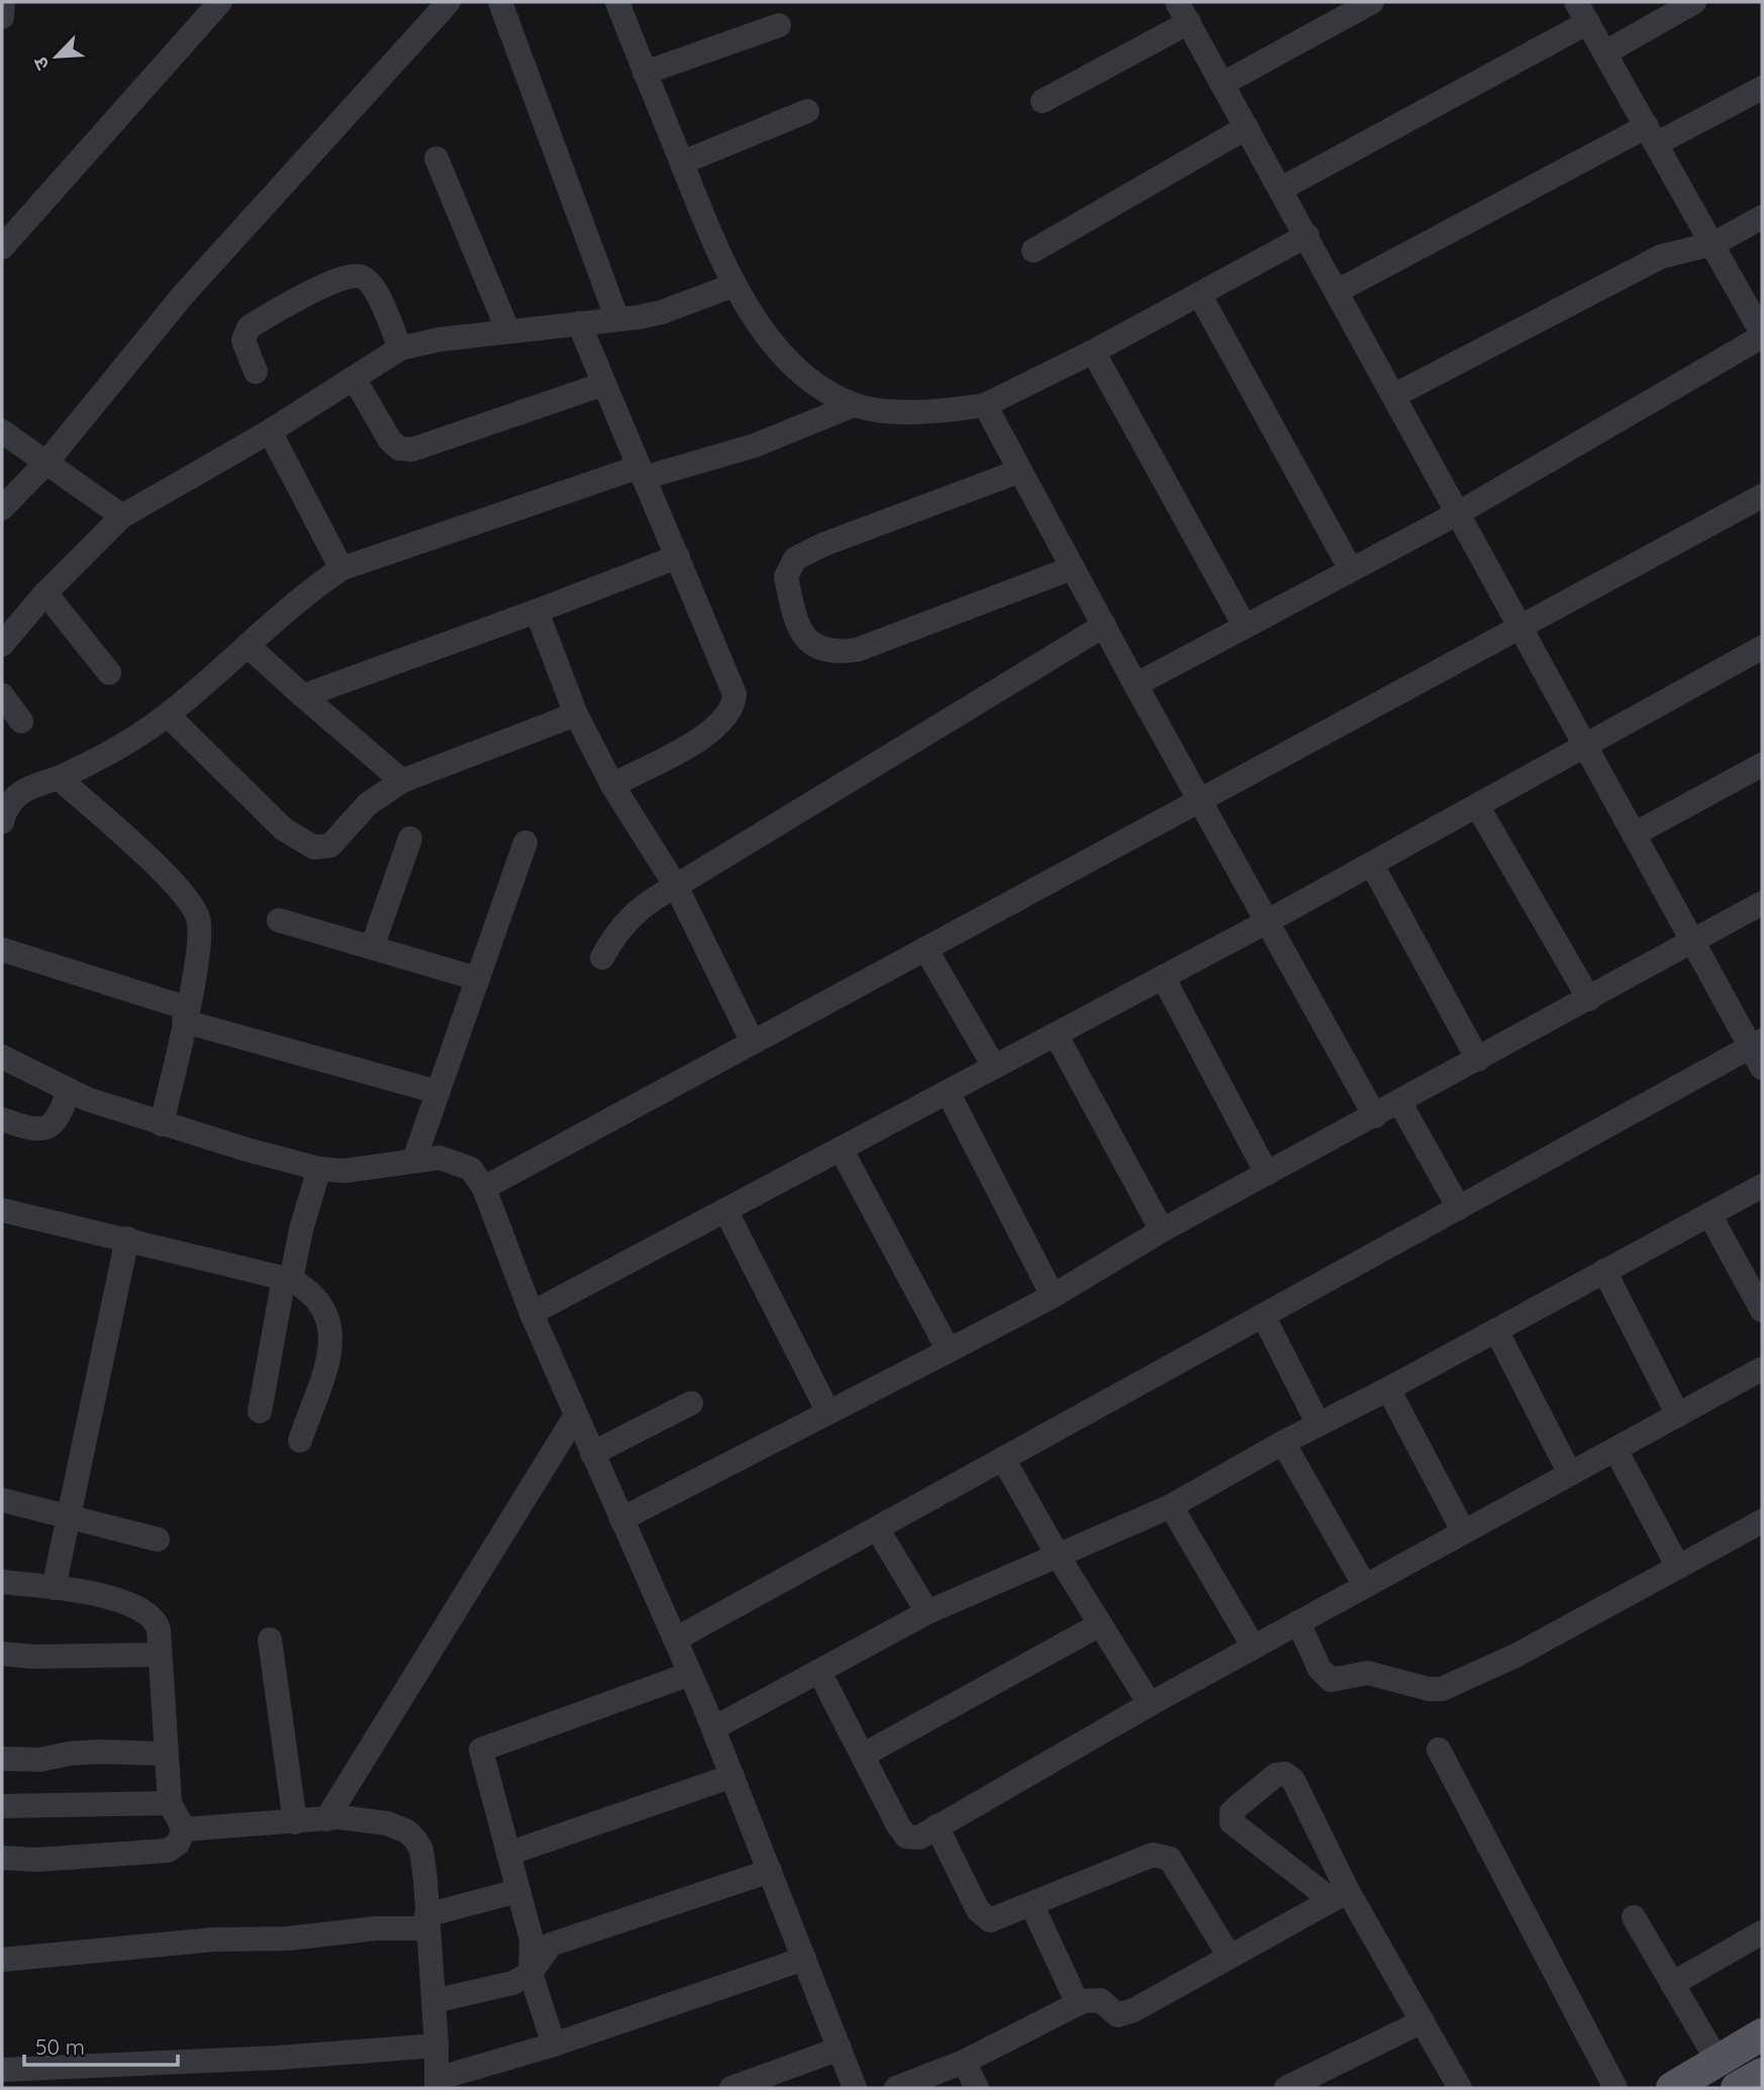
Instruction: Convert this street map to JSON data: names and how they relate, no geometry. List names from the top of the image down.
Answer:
{
  "scale_bar": "50 m",
  "north": "bottom left"
}
